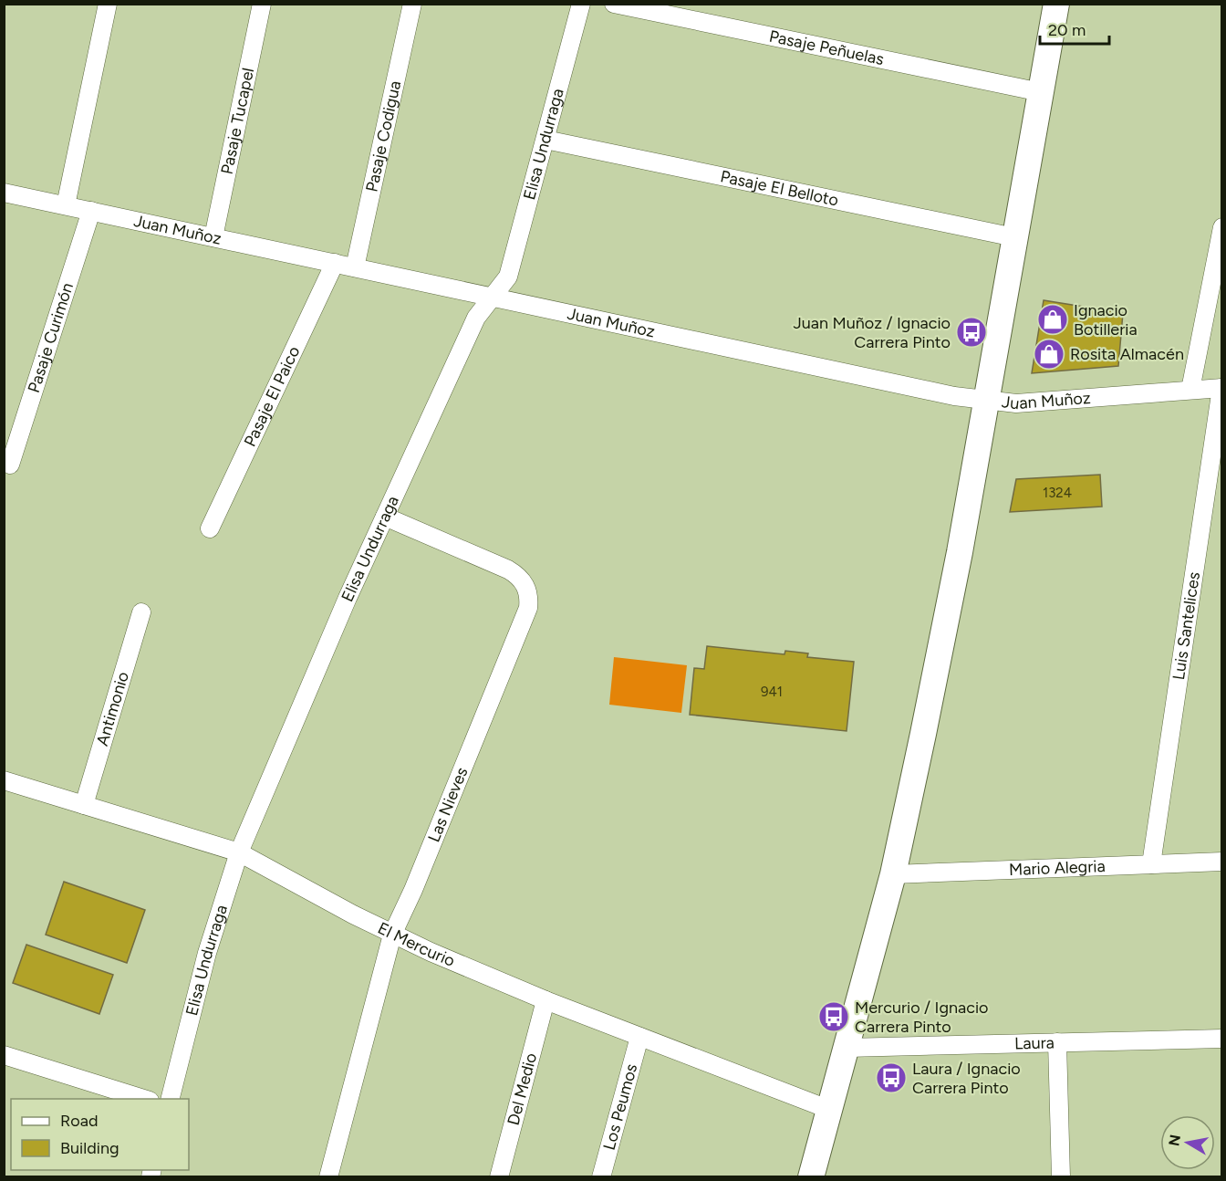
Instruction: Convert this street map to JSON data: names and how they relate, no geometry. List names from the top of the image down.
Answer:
{
  "streets": {
    "street": [
      "Pasaje Peñuelas",
      "Pasaje Tucapel",
      "Pasaje Codigua",
      "Elisa Undurraga",
      "Pasaje El Belloto",
      "Juan Muñoz",
      "Pasaje Curimón",
      "Pasaje El Paico",
      "Luis Santelices",
      "Antimonio",
      "Las Nieves",
      "Mario Alegria",
      "El Mercurio",
      "Laura",
      "Del Medio",
      "Los Peumos"
    ]
  },
  "crossings": [
    ["Pasaje Tucapel", "Juan Muñoz"],
    ["Pasaje Codigua", "Juan Muñoz"],
    ["Elisa Undurraga", "Pasaje El Belloto"],
    ["Elisa Undurraga", "Juan Muñoz"],
    ["Elisa Undurraga", "Las Nieves"],
    ["Elisa Undurraga", "El Mercurio"],
    ["Juan Muñoz", "Pasaje Curimón"],
    ["Juan Muñoz", "Pasaje El Paico"],
    ["Juan Muñoz", "Luis Santelices"],
    ["Luis Santelices", "Mario Alegria"],
    ["Antimonio", "El Mercurio"],
    ["Las Nieves", "El Mercurio"],
    ["El Mercurio", "Del Medio"],
    ["El Mercurio", "Los Peumos"]
  ],
  "places": {
    "shop": ["Ignacio Botilleria", "Rosita Almacén"],
    "bus stop": ["Juan Muñoz / Ignacio Carrera Pinto", "Mercurio / Ignacio Carrera Pinto", "Laura / Ignacio Carrera Pinto"]
  },
  "house_numbers": ["1324", "941"],
  "legend": ["Road", "Building"],
  "scale_bar": "20 m",
  "north": "left"
}
